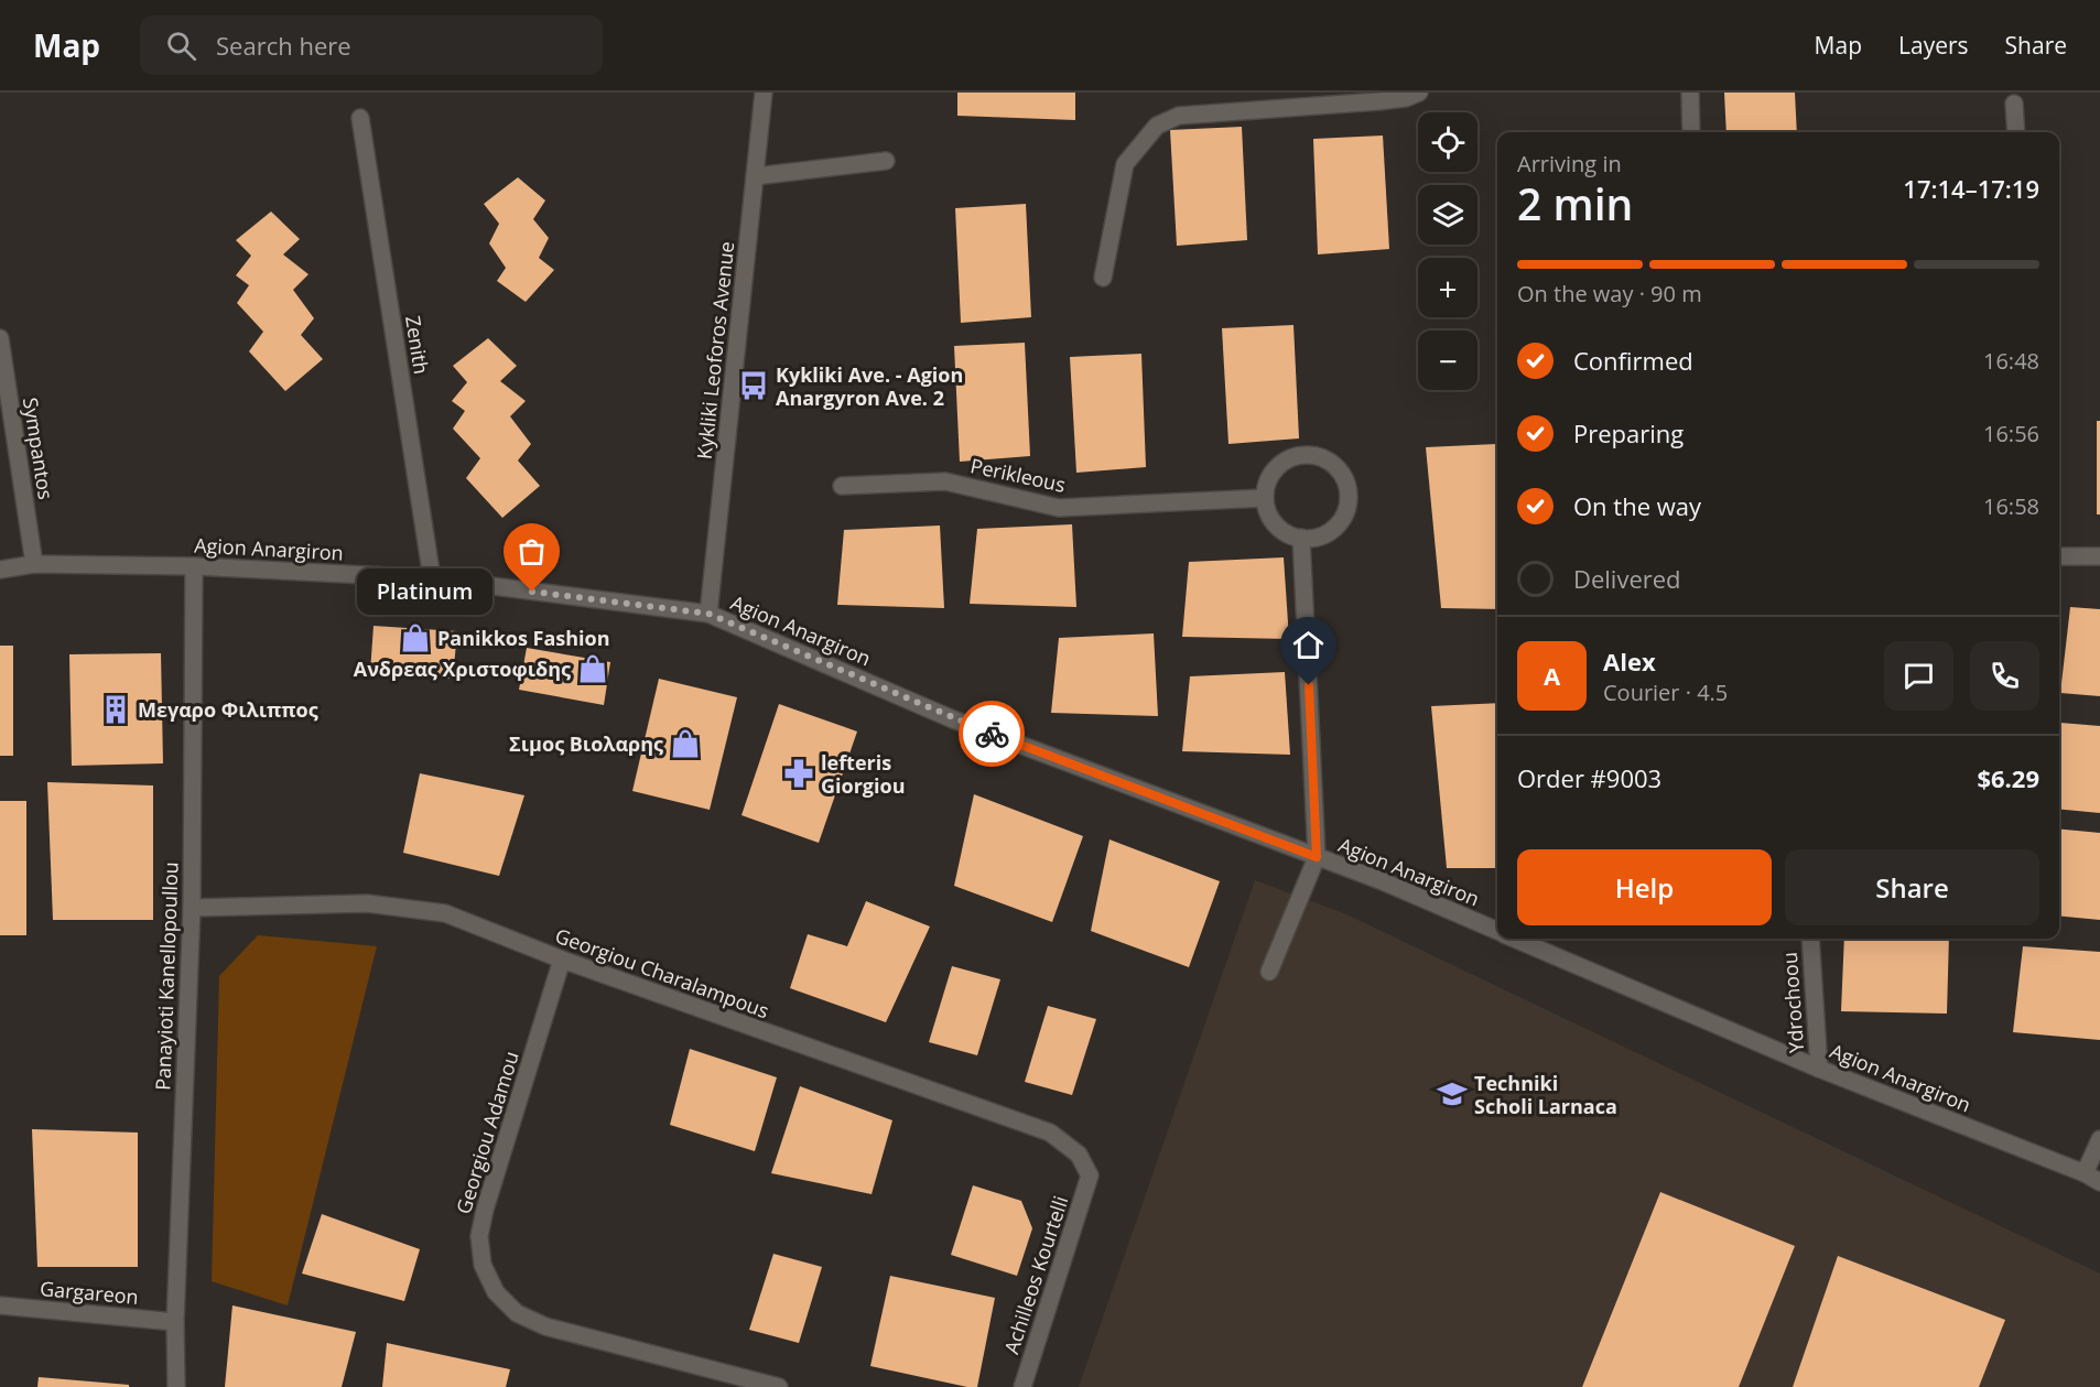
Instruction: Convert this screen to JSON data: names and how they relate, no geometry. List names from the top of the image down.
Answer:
{
  "streets": {
    "street": [
      "Zenith",
      "Kykliki Leoforos Avenue",
      "Sympantos",
      "Perikleous",
      "Agion Anargiron",
      "Georgiou Charalampous",
      "Panayioti Kanellopoullou",
      "Ydrochoou",
      "Georgiou Adamou",
      "Achilleos Kourtelli",
      "Gargareon"
    ]
  },
  "crossings": [
    ["Zenith", "Agion Anargiron"],
    ["Kykliki Leoforos Avenue", "Agion Anargiron"],
    ["Sympantos", "Agion Anargiron"],
    ["Agion Anargiron", "Panayioti Kanellopoullou"],
    ["Agion Anargiron", "Ydrochoou"],
    ["Georgiou Charalampous", "Panayioti Kanellopoullou"],
    ["Georgiou Charalampous", "Georgiou Adamou"],
    ["Georgiou Charalampous", "Achilleos Kourtelli"],
    ["Panayioti Kanellopoullou", "Gargareon"]
  ],
  "places": {
    "bus stop": ["Kykliki Ave. - Agion Anargyron Ave. 2"],
    "other": ["Platinum"],
    "shop": ["Panikkos Fashion", "Ανδρεας Χριστοφιδης", "Σιμος Βιολαρης"],
    "building": ["Μεγαρο Φιλιππος"],
    "pharmacy": ["lefteris Giorgiou"],
    "school or university": ["Techniki Scholi Larnaca"]
  },
  "page": {
    "header": "Map",
    "search": "Search here",
    "nav": ["Map", "Layers", "Share"],
    "map_buttons": ["+", "−"],
    "heading": ["2 min", "Arriving in", "17:14–17:19"],
    "panel": [
      "Alex",
      "Courier · 4.5",
      "Order #9003",
      "$6.29"
    ],
    "bar": "On the way · 90 m",
    "list": [
      ["Confirmed", "16:48"],
      ["Preparing", "16:56"],
      ["On the way", "16:58"],
      "Delivered"
    ],
    "bubble": "Platinum",
    "round": "A",
    "buttons": ["Help", "Share"]
  }
}
